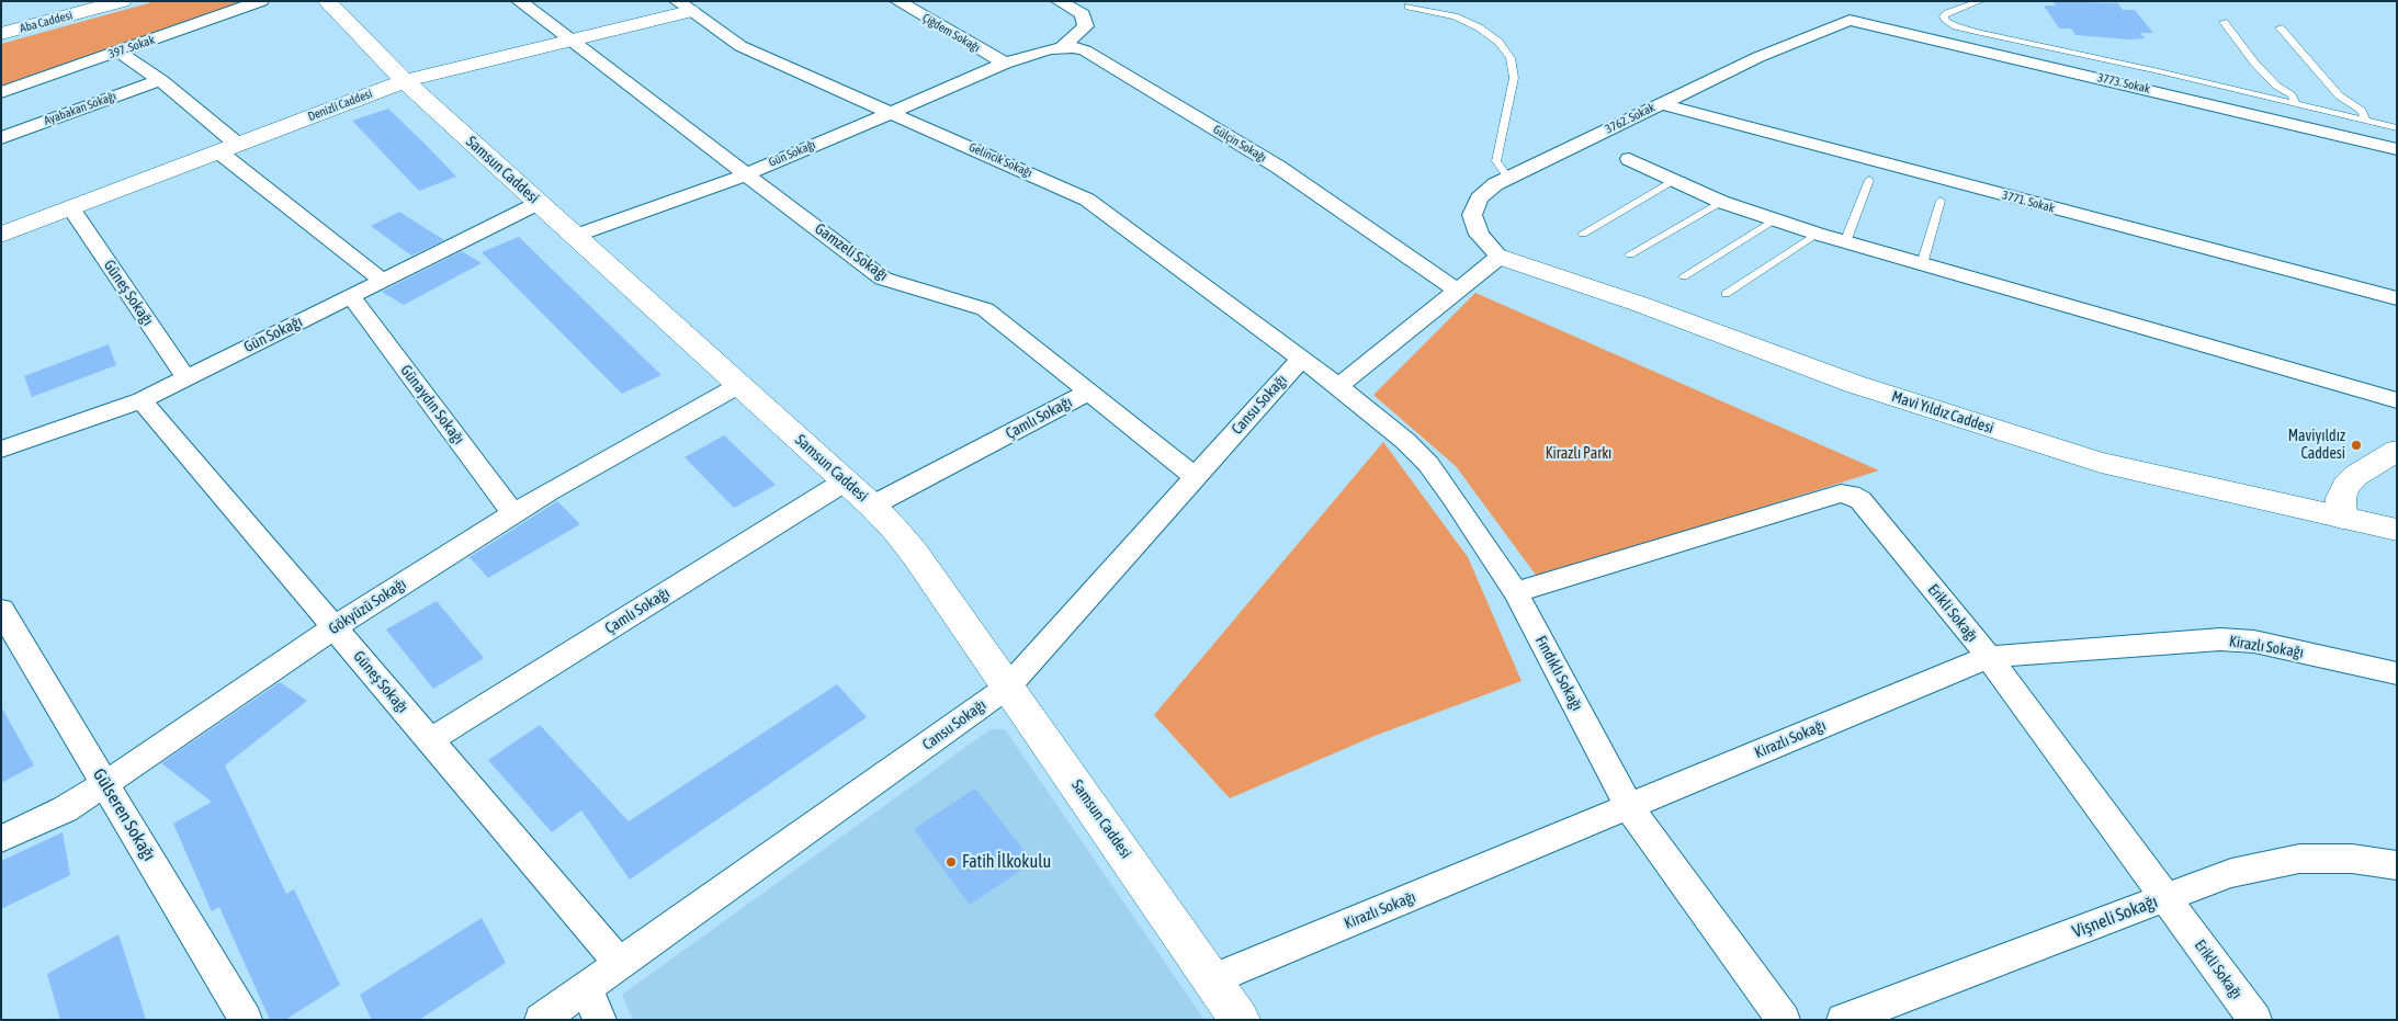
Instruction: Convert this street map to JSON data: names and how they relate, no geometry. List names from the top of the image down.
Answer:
{
  "streets": {
    "street": [
      "Aba Caddesi",
      "Çiğdem Sokağı",
      "397. Sokak",
      "3773. Sokak",
      "Denizli Caddesi",
      "Ayabakan Sokağı",
      "3762. Sokak",
      "Gülçin Sokağı",
      "Gün Sokağı",
      "Gelincik Sokağı",
      "Samsun Caddesi",
      "3771. Sokak",
      "Gamzeli Sokağı",
      "Güneş Sokağı",
      "Günaydın Sokağı",
      "Cansu Sokağı",
      "Mavi Yıldız Caddesi",
      "Çamlı Sokağı",
      "Gökyüzü Sokağı",
      "Erikli Sokağı",
      "Kirazlı Sokağı",
      "Fındıklı Sokağı",
      "Gülseren Sokağı",
      "Vişneli Sokağı"
    ]
  },
  "crossings": [
    ["Çiğdem Sokağı", "Gülçin Sokağı"],
    ["Çiğdem Sokağı", "Gün Sokağı"],
    ["3773. Sokak", "3762. Sokak"],
    ["Denizli Caddesi", "Gelincik Sokağı"],
    ["Denizli Caddesi", "Samsun Caddesi"],
    ["Denizli Caddesi", "Gamzeli Sokağı"],
    ["Denizli Caddesi", "Güneş Sokağı"],
    ["3762. Sokak", "3771. Sokak"],
    ["3762. Sokak", "Mavi Yıldız Caddesi"],
    ["Gülçin Sokağı", "Gün Sokağı"],
    ["Gün Sokağı", "Gelincik Sokağı"],
    ["Gün Sokağı", "Samsun Caddesi"],
    ["Gün Sokağı", "Gamzeli Sokağı"],
    ["Gün Sokağı", "Güneş Sokağı"],
    ["Gün Sokağı", "Günaydın Sokağı"],
    ["Gelincik Sokağı", "Cansu Sokağı"],
    ["Gelincik Sokağı", "Fındıklı Sokağı"],
    ["Samsun Caddesi", "Cansu Sokağı"],
    ["Samsun Caddesi", "Çamlı Sokağı"],
    ["Samsun Caddesi", "Gökyüzü Sokağı"],
    ["Samsun Caddesi", "Kirazlı Sokağı"],
    ["Gamzeli Sokağı", "Cansu Sokağı"],
    ["Gamzeli Sokağı", "Çamlı Sokağı"],
    ["Güneş Sokağı", "Cansu Sokağı"],
    ["Güneş Sokağı", "Çamlı Sokağı"],
    ["Güneş Sokağı", "Gökyüzü Sokağı"],
    ["Günaydın Sokağı", "Gökyüzü Sokağı"],
    ["Cansu Sokağı", "Fındıklı Sokağı"],
    ["Gökyüzü Sokağı", "Gülseren Sokağı"],
    ["Erikli Sokağı", "Kirazlı Sokağı"],
    ["Erikli Sokağı", "Fındıklı Sokağı"],
    ["Erikli Sokağı", "Vişneli Sokağı"],
    ["Kirazlı Sokağı", "Fındıklı Sokağı"]
  ],
  "parks": ["Kirazlı Parkı"],
  "places": ["Maviyıldız Caddesi", "Fatih İlkokulu"]
}
